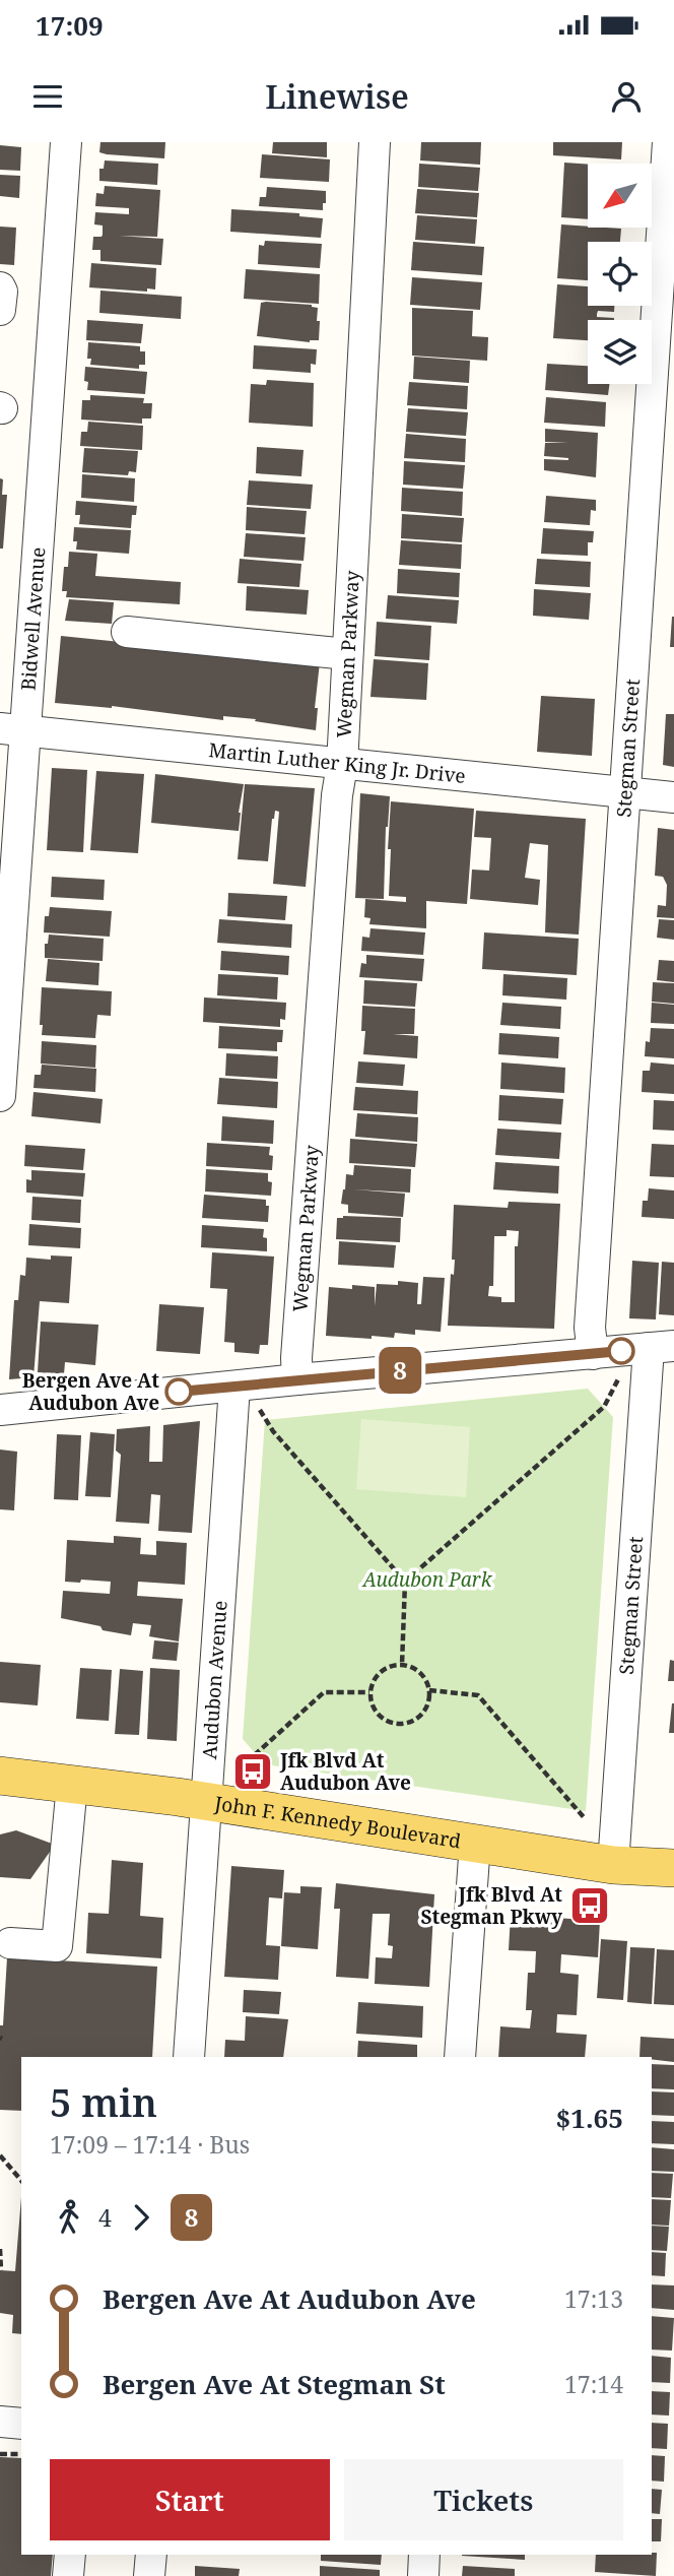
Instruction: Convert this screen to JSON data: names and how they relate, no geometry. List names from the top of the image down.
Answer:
{
  "streets": {
    "main road": ["John F. Kennedy Boulevard"],
    "street": [
      "Bidwell Avenue",
      "Wegman Parkway",
      "Stegman Street",
      "Martin Luther King Jr. Drive",
      "Audubon Avenue"
    ]
  },
  "crossings": [
    ["Bidwell Avenue", "Martin Luther King Jr. Drive"],
    ["Wegman Parkway", "Martin Luther King Jr. Drive"],
    ["Stegman Street", "Martin Luther King Jr. Drive"],
    ["Stegman Street", "John F. Kennedy Boulevard"],
    ["Audubon Avenue", "John F. Kennedy Boulevard"]
  ],
  "parks": ["Audubon Park"],
  "places": {
    "other": ["Bergen Ave At Audubon Ave"],
    "bus stop": ["Jfk Blvd At Audubon Ave", "Jfk Blvd At Stegman Pkwy"]
  },
  "lines": ["bus line 8"],
  "north": "bottom left",
  "page": {
    "status": "17:09",
    "header": "Linewise",
    "on_map": "8",
    "heading": ["5 min", "17:09 – 17:14 · Bus", "$1.65"],
    "legs": ["4", "8"],
    "list": [
      {
        "name": "Bergen Ave At Audubon Ave",
        "value": "17:13"
      },
      {
        "name": "Bergen Ave At Stegman St",
        "value": "17:14"
      }
    ],
    "buttons": ["Start", "Tickets"]
  }
}
